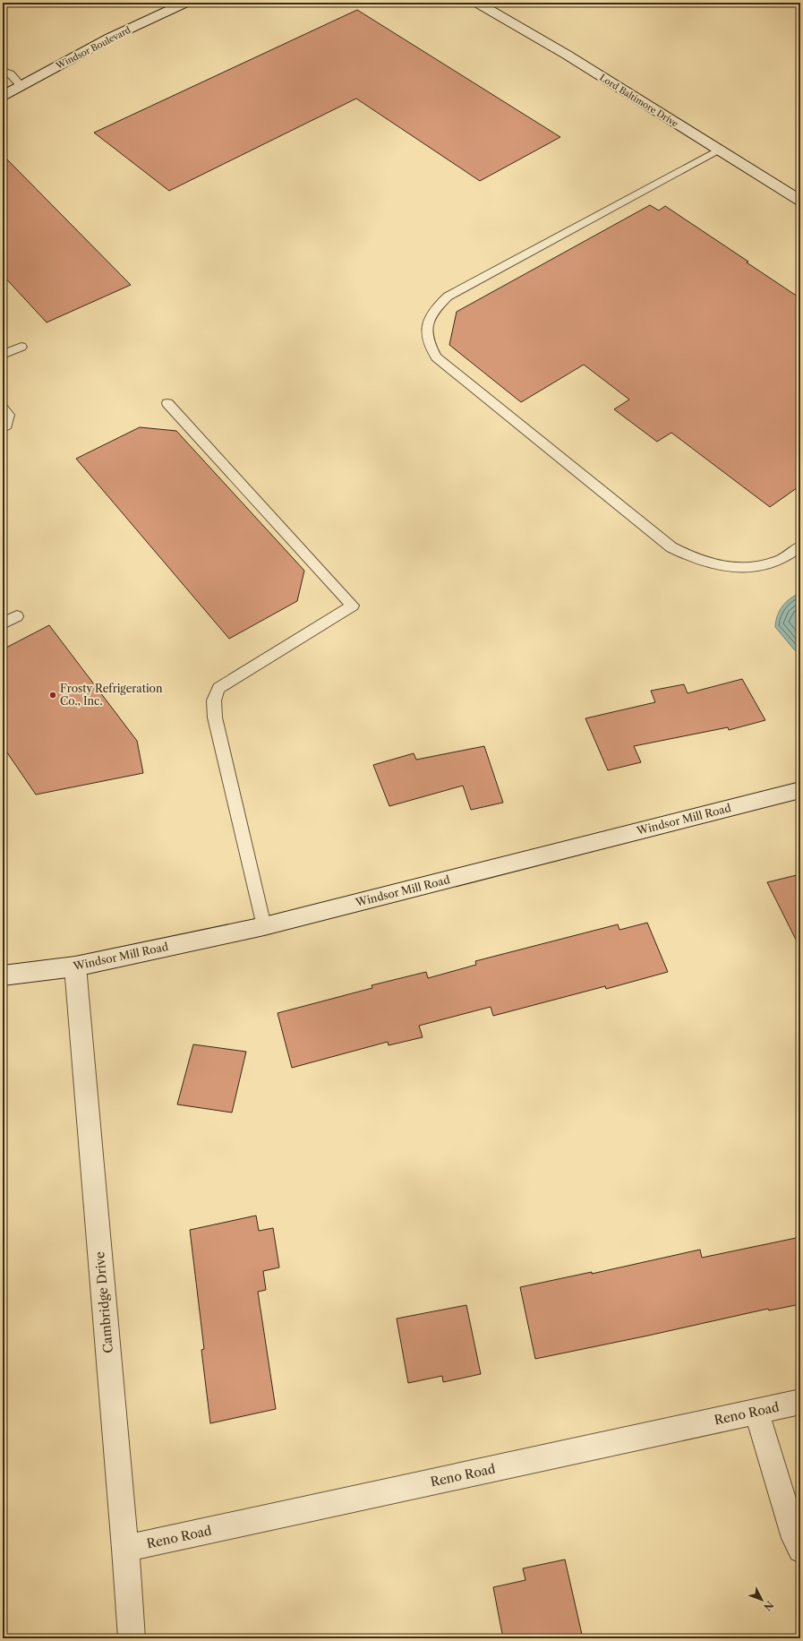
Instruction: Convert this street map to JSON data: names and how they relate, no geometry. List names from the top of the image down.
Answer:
{
  "streets": {
    "main road": [
      "Windsor Boulevard",
      "Lord Baltimore Drive",
      "Windsor Mill Road",
      "Cambridge Drive",
      "Reno Road"
    ]
  },
  "crossings": [
    ["Windsor Mill Road", "Cambridge Drive"],
    ["Cambridge Drive", "Reno Road"]
  ],
  "places": ["Frosty Refrigeration Co., Inc."],
  "north": "bottom right"
}
